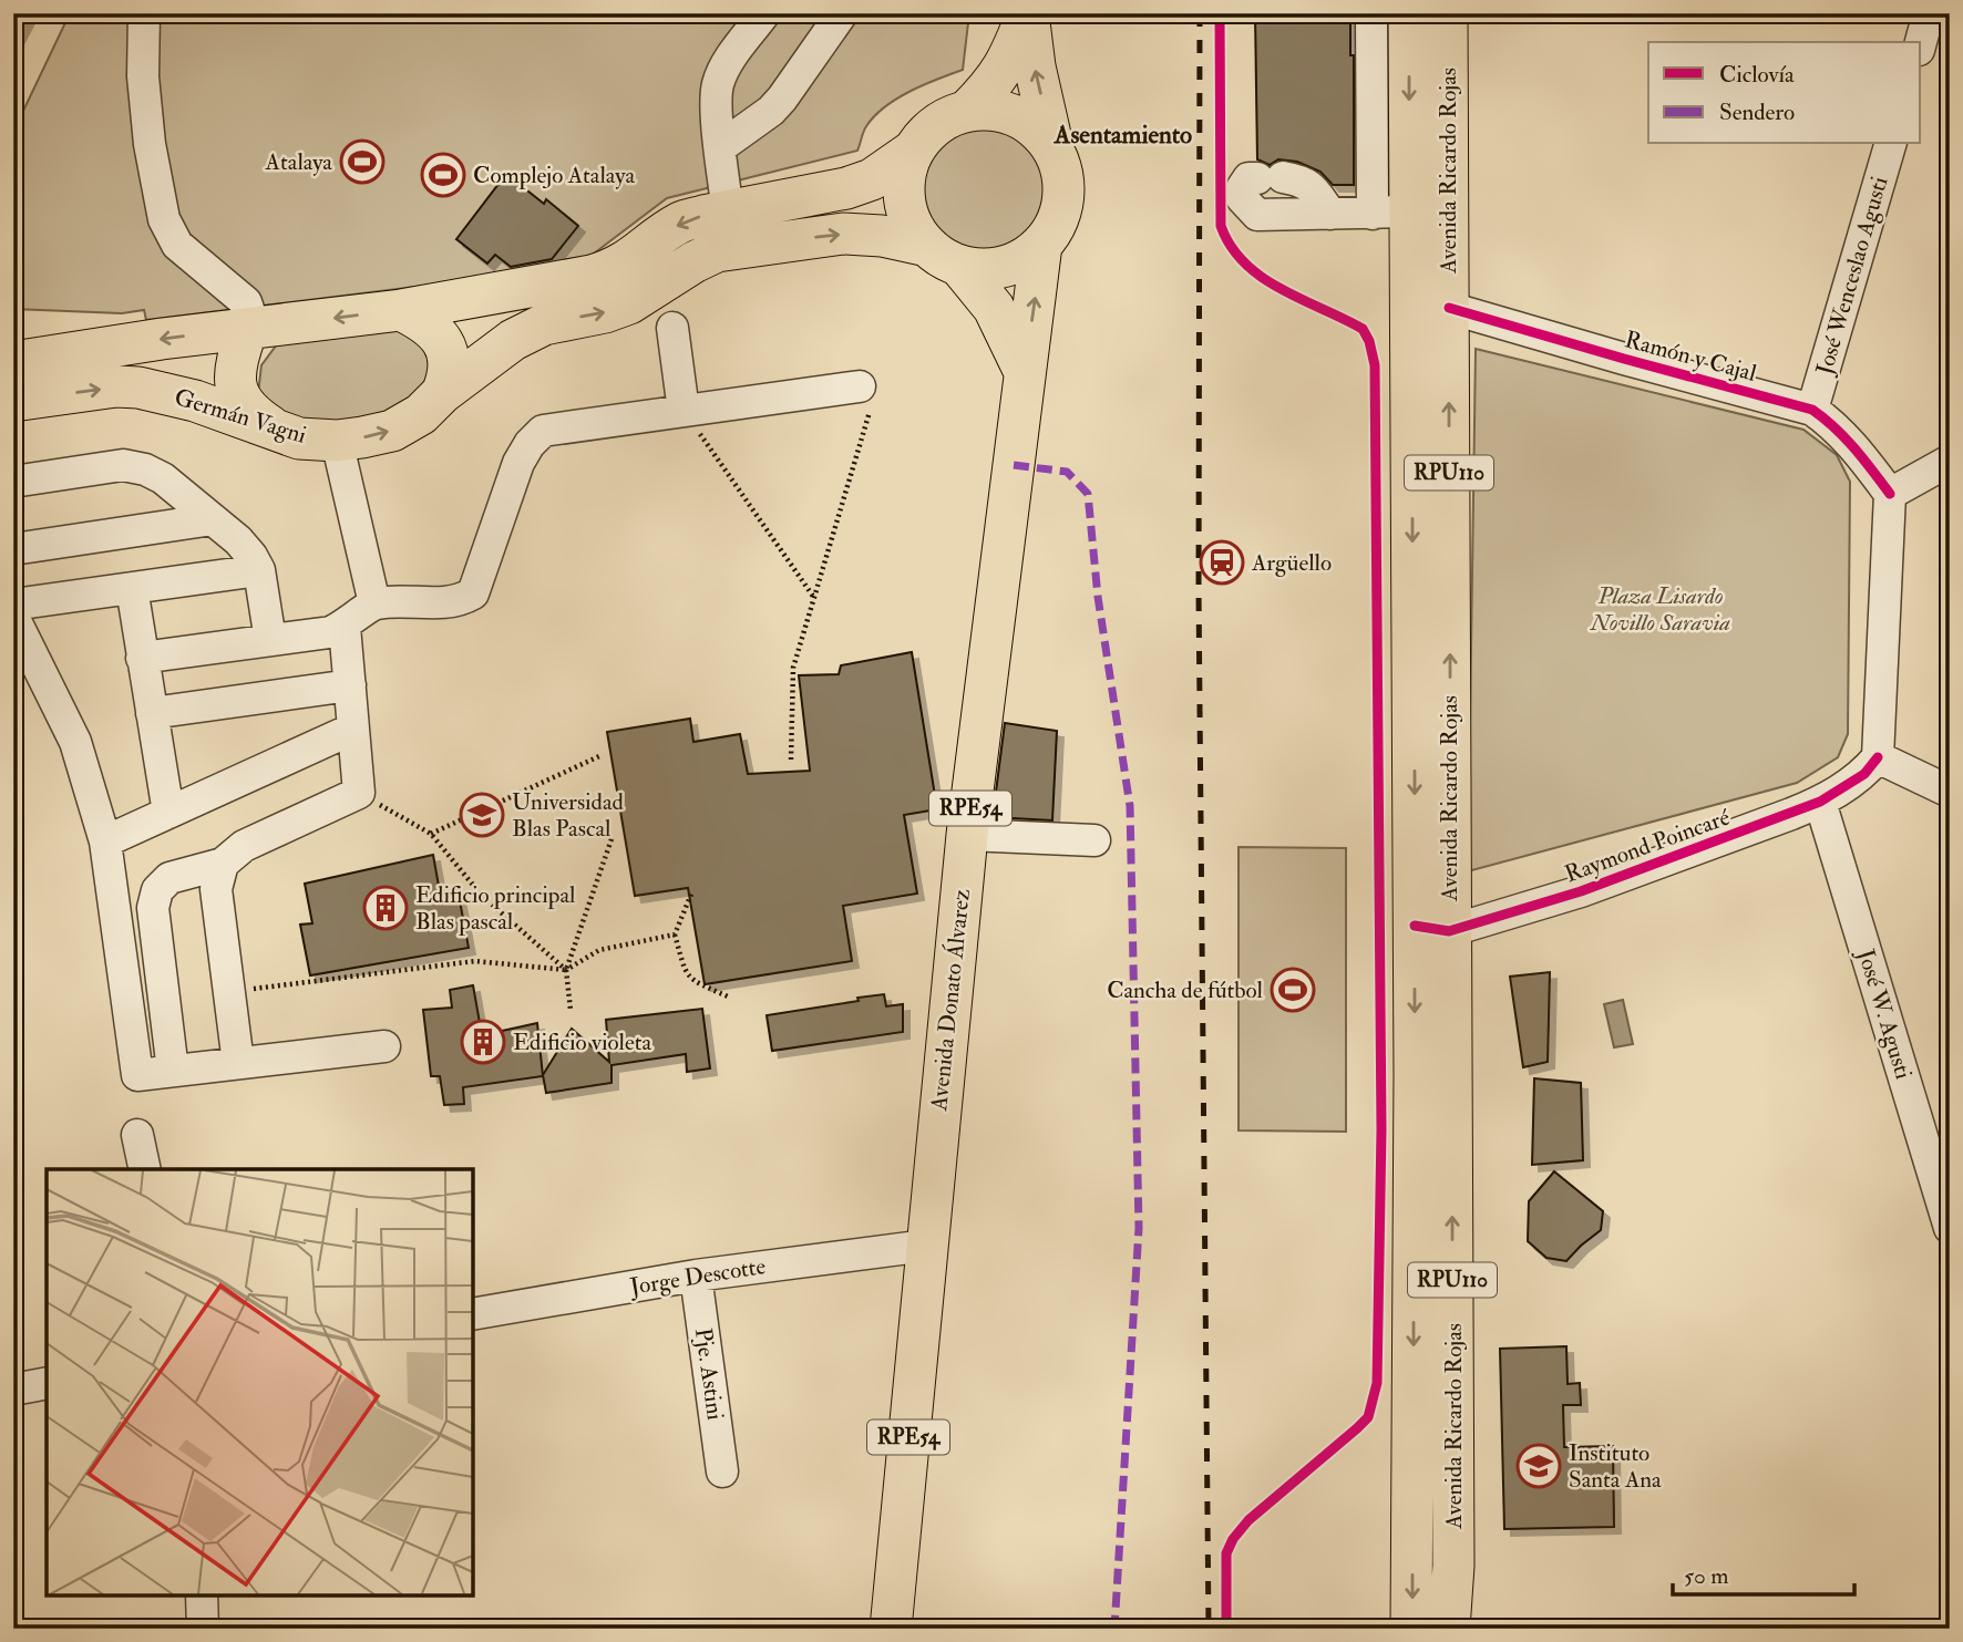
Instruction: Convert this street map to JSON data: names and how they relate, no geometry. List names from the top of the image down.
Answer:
{
  "streets": {
    "main road": [
      "Avenida Ricardo Rojas",
      "Germán Vagni",
      "RPU110",
      "RPE54",
      "Avenida Donato Álvarez"
    ],
    "street": [
      "José Wenceslao Agusti",
      "Ramón y Cajal",
      "Raymond Poincaré",
      "José W. Agusti",
      "Jorge Descotte",
      "Pje. Astini"
    ]
  },
  "crossings": [
    ["Avenida Ricardo Rojas", "Ramón y Cajal"],
    ["Avenida Ricardo Rojas", "Raymond Poincaré"],
    ["José Wenceslao Agusti", "Ramón y Cajal"],
    ["Germán Vagni", "Avenida Donato Álvarez"],
    ["Raymond Poincaré", "José W. Agusti"],
    ["Avenida Donato Álvarez", "Jorge Descotte"],
    ["Jorge Descotte", "Pje. Astini"]
  ],
  "districts": ["Asentamiento"],
  "parks": ["Plaza Lisardo Novillo Saravia"],
  "places": {
    "sports": ["Atalaya", "Complejo Atalaya", "Cancha de fútbol"],
    "station": ["Argüello"],
    "school or university": ["Universidad Blas Pascal", "Instituto Santa Ana"],
    "building": ["Edificio principal Blas pascal", "Edificio violeta"]
  },
  "legend": ["Ciclovía", "Sendero"],
  "scale_bar": "50 m"
}
